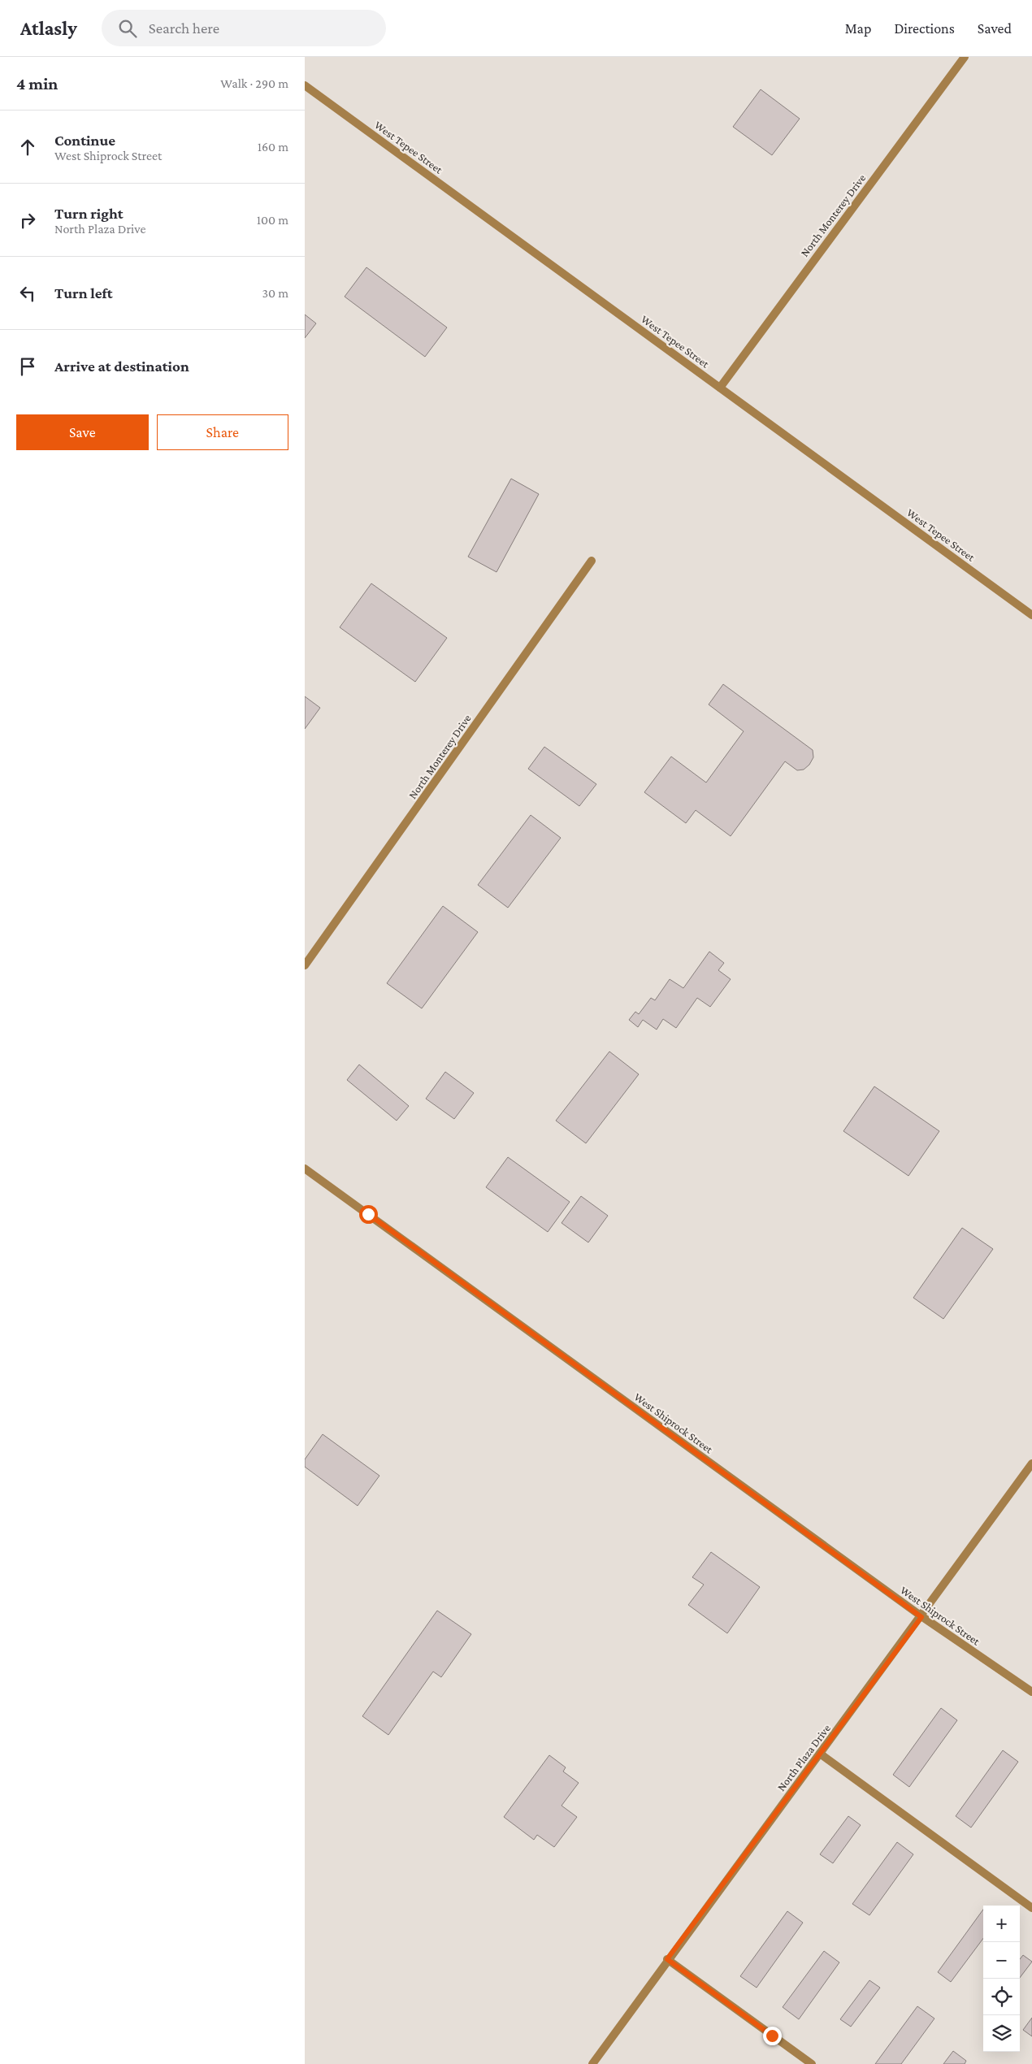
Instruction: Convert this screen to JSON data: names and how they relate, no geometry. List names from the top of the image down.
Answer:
{
  "streets": {
    "street": [
      "West Tepee Street",
      "North Monterey Drive",
      "West Shiprock Street",
      "North Plaza Drive"
    ]
  },
  "crossings": [
    ["West Tepee Street", "North Monterey Drive"],
    ["West Shiprock Street", "North Plaza Drive"]
  ],
  "page": {
    "header": "Atlasly",
    "search": "Search here",
    "nav": ["Map", "Directions", "Saved"],
    "heading": ["4 min", "Walk · 290 m"],
    "list": [
      ["Continue", "West Shiprock Street", "160 m"],
      ["Turn right", "North Plaza Drive", "100 m"],
      ["Turn left", "30 m"],
      "Arrive at destination"
    ],
    "buttons": ["Save", "Share"],
    "map_buttons": ["+", "−"]
  }
}
